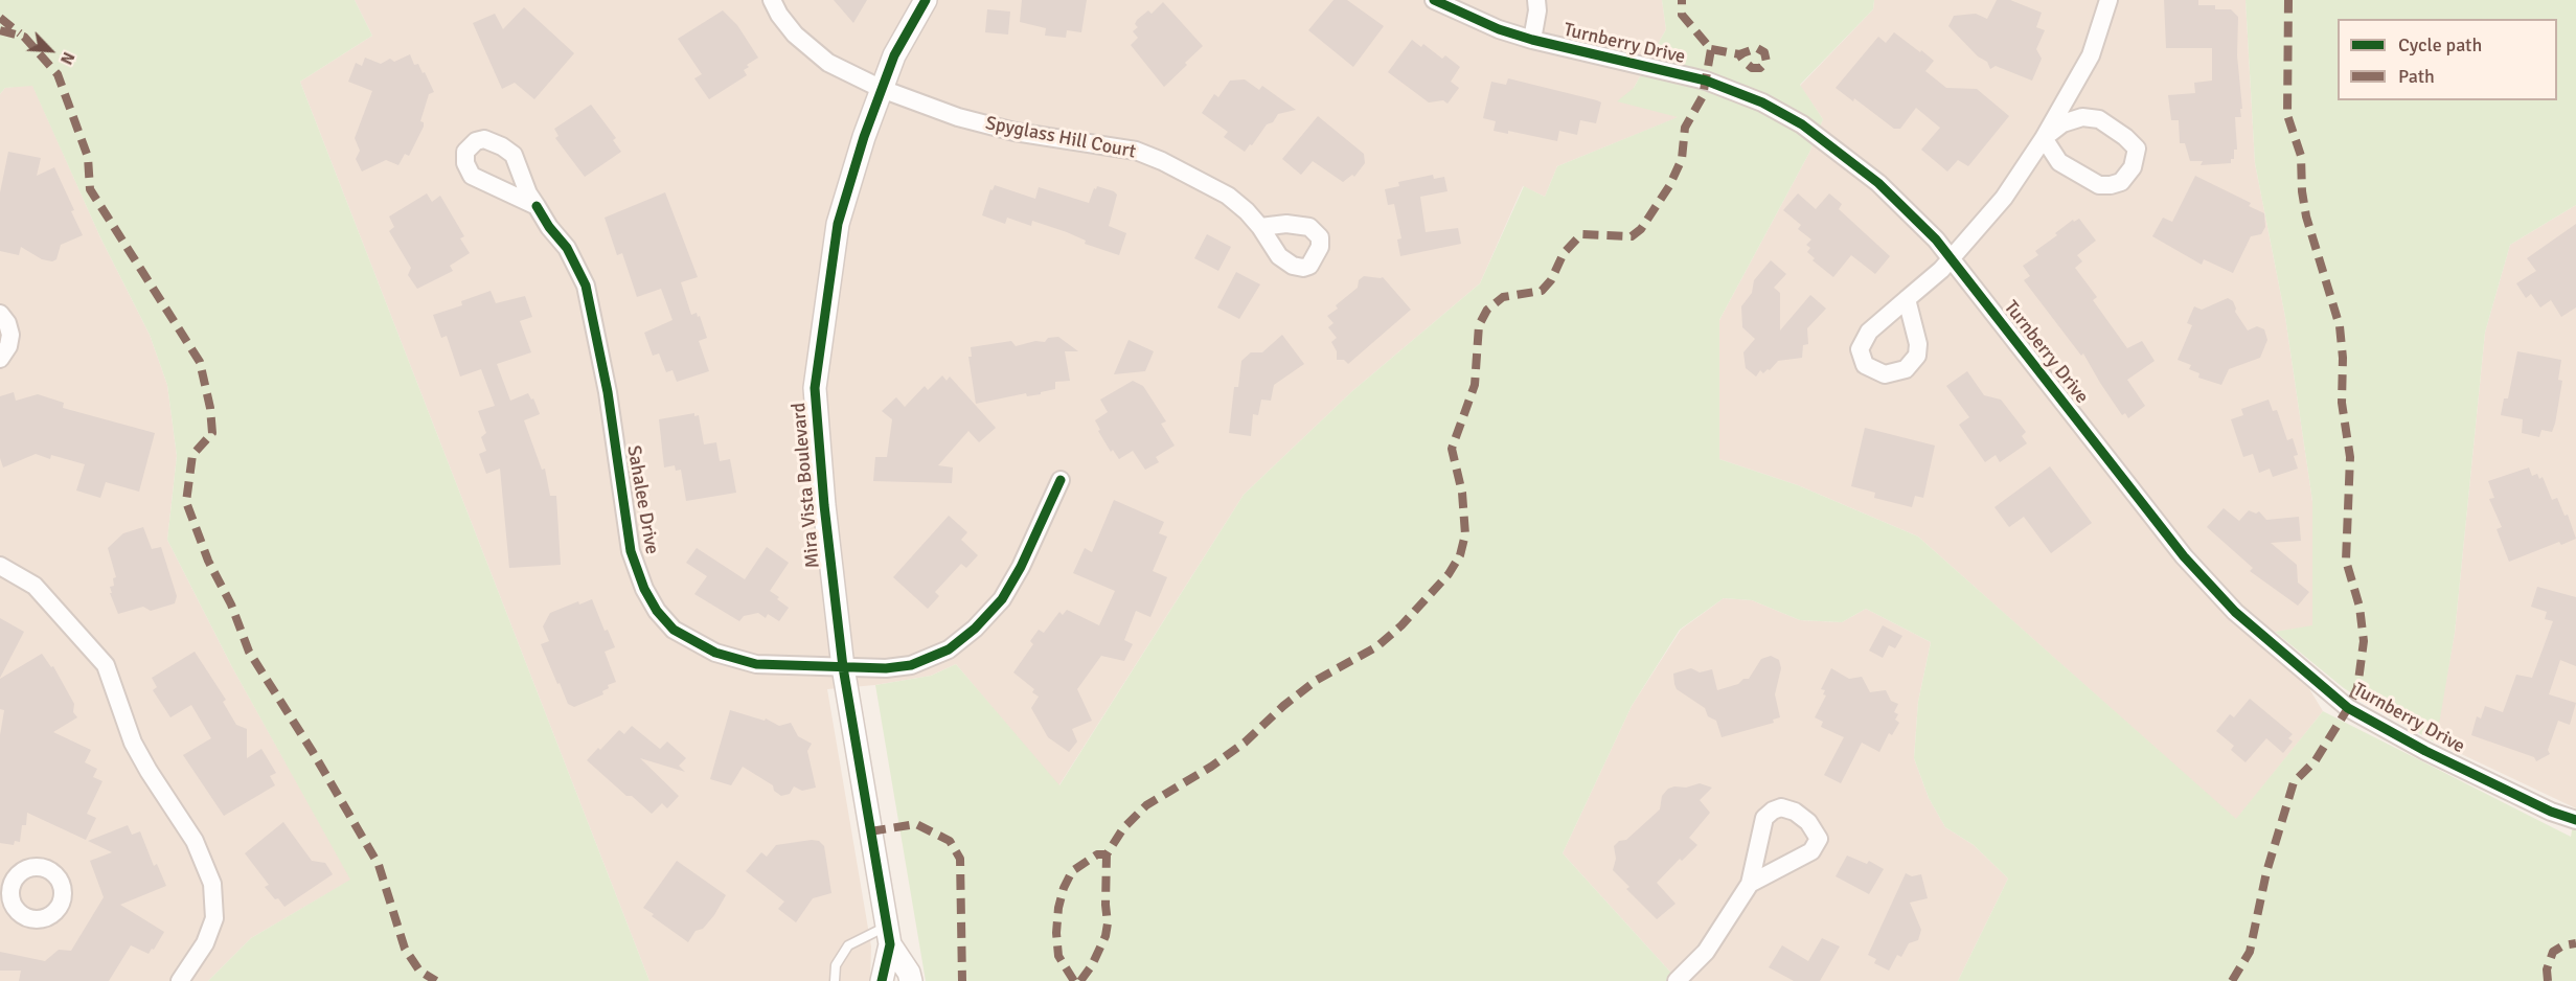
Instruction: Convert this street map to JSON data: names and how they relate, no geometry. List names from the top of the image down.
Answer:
{
  "streets": {
    "street": [
      "Turnberry Drive",
      "Spyglass Hill Court",
      "Mira Vista Boulevard",
      "Sahalee Drive"
    ]
  },
  "crossings": [
    ["Spyglass Hill Court", "Mira Vista Boulevard"],
    ["Mira Vista Boulevard", "Sahalee Drive"]
  ],
  "legend": ["Cycle path", "Path"],
  "north": "bottom right"
}
